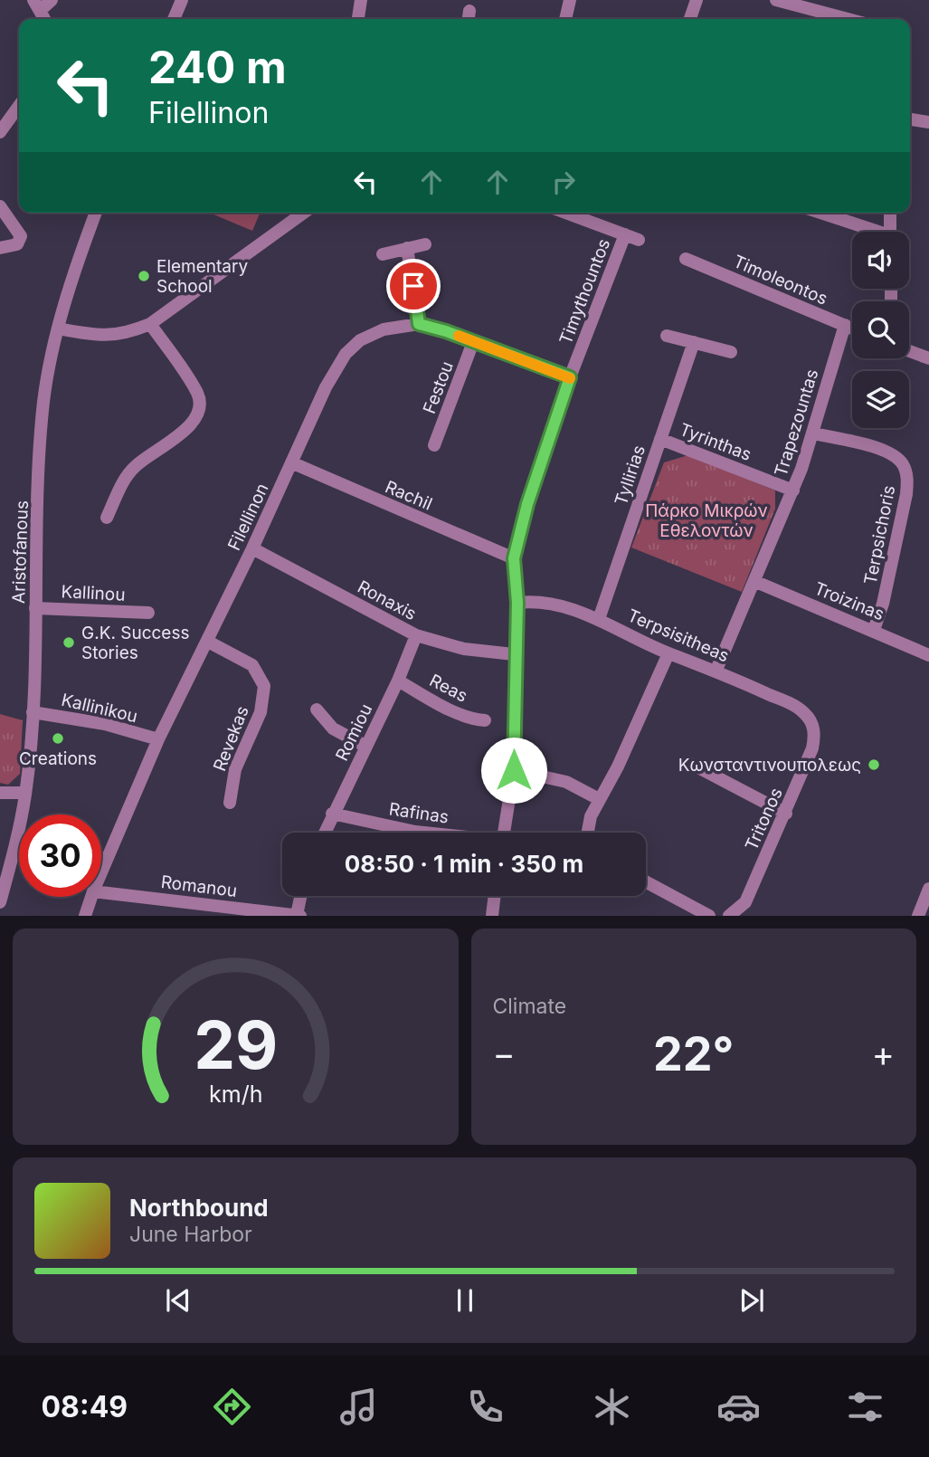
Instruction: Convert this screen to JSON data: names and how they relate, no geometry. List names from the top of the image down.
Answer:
{
  "streets": {
    "street": [
      "Timoleontos",
      "Timythountos",
      "Festou",
      "Trapezountas",
      "Tyrinthas",
      "Tyllirias",
      "Rachil",
      "Filellinon",
      "Terpsichoris",
      "Aristofanous",
      "Kallinou",
      "Ronaxis",
      "Troizinas",
      "Terpsisitheas",
      "Reas",
      "Kallinikou",
      "Romiou",
      "Revekas",
      "Rafinas",
      "Tritonos",
      "Romanou"
    ]
  },
  "crossings": [
    ["Timoleontos", "Trapezountas"],
    ["Timythountos", "Rachil"],
    ["Timythountos", "Filellinon"],
    ["Timythountos", "Ronaxis"],
    ["Timythountos", "Terpsisitheas"],
    ["Festou", "Filellinon"],
    ["Trapezountas", "Tyrinthas"],
    ["Trapezountas", "Terpsichoris"],
    ["Trapezountas", "Troizinas"],
    ["Trapezountas", "Terpsisitheas"],
    ["Tyrinthas", "Tyllirias"],
    ["Tyllirias", "Terpsisitheas"],
    ["Rachil", "Filellinon"],
    ["Filellinon", "Ronaxis"],
    ["Filellinon", "Kallinikou"],
    ["Filellinon", "Revekas"],
    ["Terpsichoris", "Troizinas"],
    ["Aristofanous", "Kallinou"],
    ["Aristofanous", "Kallinikou"],
    ["Ronaxis", "Romiou"],
    ["Terpsisitheas", "Tritonos"],
    ["Reas", "Romiou"],
    ["Romiou", "Rafinas"]
  ],
  "parks": ["Πάρκο Μικρών Εθελοντών"],
  "places": [
    "Elementary School",
    "G.K. Success Stories",
    "Creations",
    "Κωνσταντινουπολεως"
  ],
  "page": {
    "turn": ["240 m", "Filellinon"],
    "limit": "30",
    "trip": "08:50 · 1 min · 350 m",
    "tile": "Climate",
    "heat": ["−", "22°", "+"],
    "song": ["Northbound", "June Harbor"],
    "tabs": "08:49",
    "gauge": ["29", "km/h"]
  }
}
